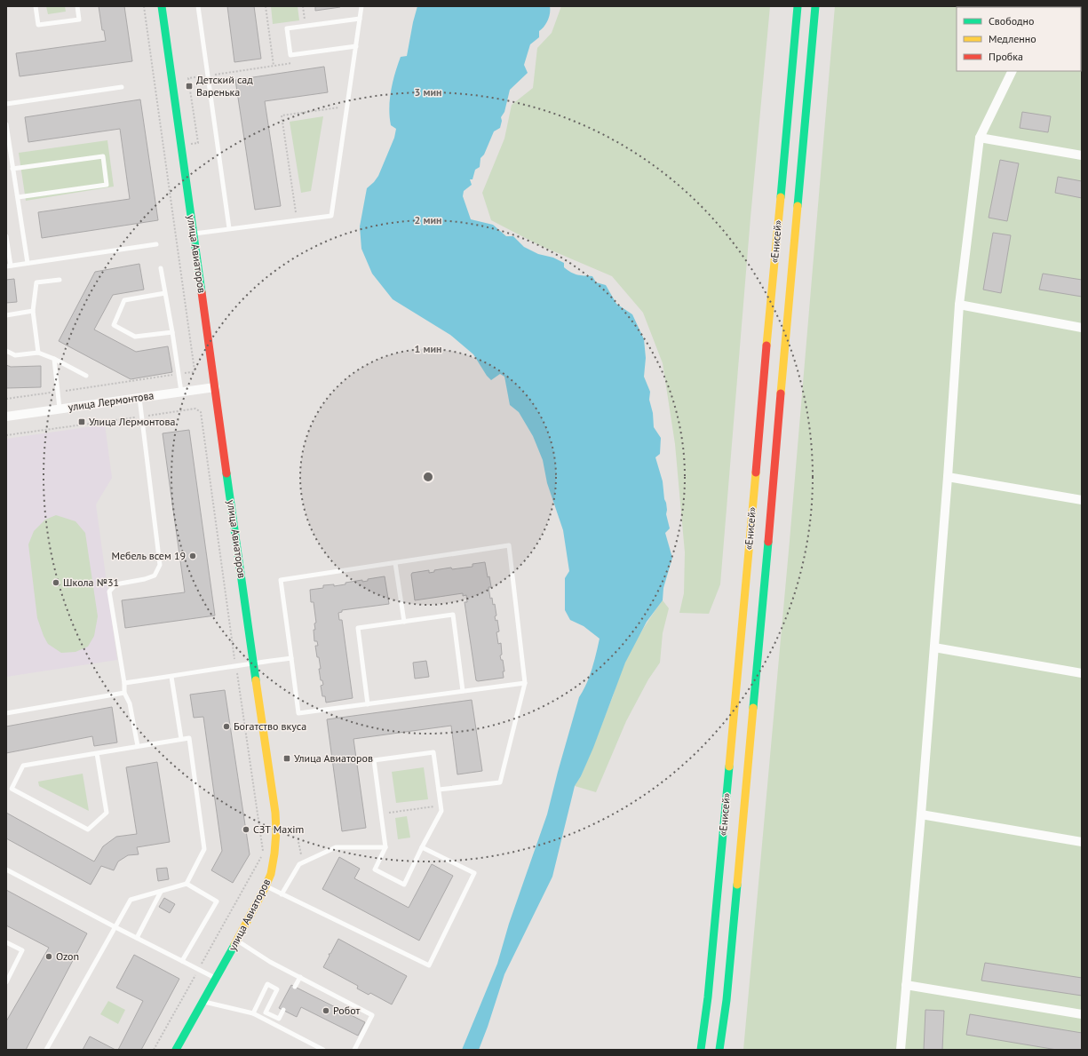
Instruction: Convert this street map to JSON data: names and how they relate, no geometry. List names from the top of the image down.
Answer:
{
  "streets": {
    "main road": ["«Енисей»", "улица Авиаторов"],
    "street": ["улица Лермонтова"]
  },
  "crossings": [
    ["улица Авиаторов", "улица Лермонтова"]
  ],
  "places": {
    "transit": ["Детский сад Варенька", "Улица Лермонтова", "Улица Авиаторов"],
    "other": [
      "Мебель всем 19",
      "Школа №31",
      "Богатство вкуса",
      "СЗТ Maxim",
      "Ozon",
      "Робот"
    ]
  },
  "legend": ["Свободно", "Медленно", "Пробка"],
  "rings": ["3 мин", "2 мин", "1 мин"]
}
